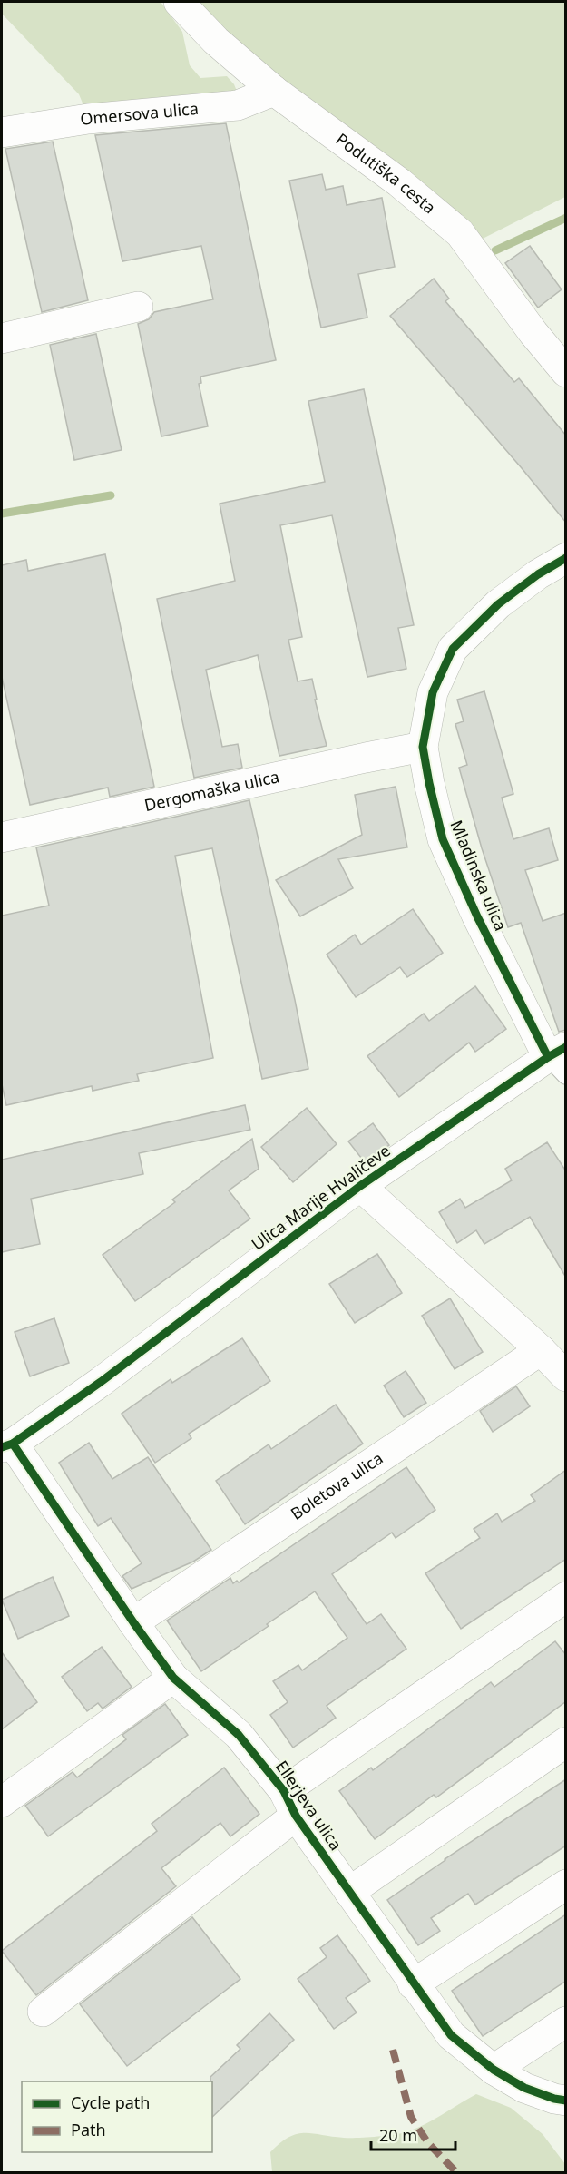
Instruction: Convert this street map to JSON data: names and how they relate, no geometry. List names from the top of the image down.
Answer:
{
  "streets": {
    "street": [
      "Omersova ulica",
      "Podutiška cesta",
      "Dergomaška ulica",
      "Mladinska ulica",
      "Ulica Marije Hvaličeve",
      "Boletova ulica",
      "Ellerjeva ulica"
    ]
  },
  "crossings": [
    ["Omersova ulica", "Podutiška cesta"],
    ["Dergomaška ulica", "Mladinska ulica"],
    ["Mladinska ulica", "Ulica Marije Hvaličeve"],
    ["Ulica Marije Hvaličeve", "Ellerjeva ulica"],
    ["Boletova ulica", "Ellerjeva ulica"]
  ],
  "legend": ["Cycle path", "Path"],
  "scale_bar": "20 m"
}
